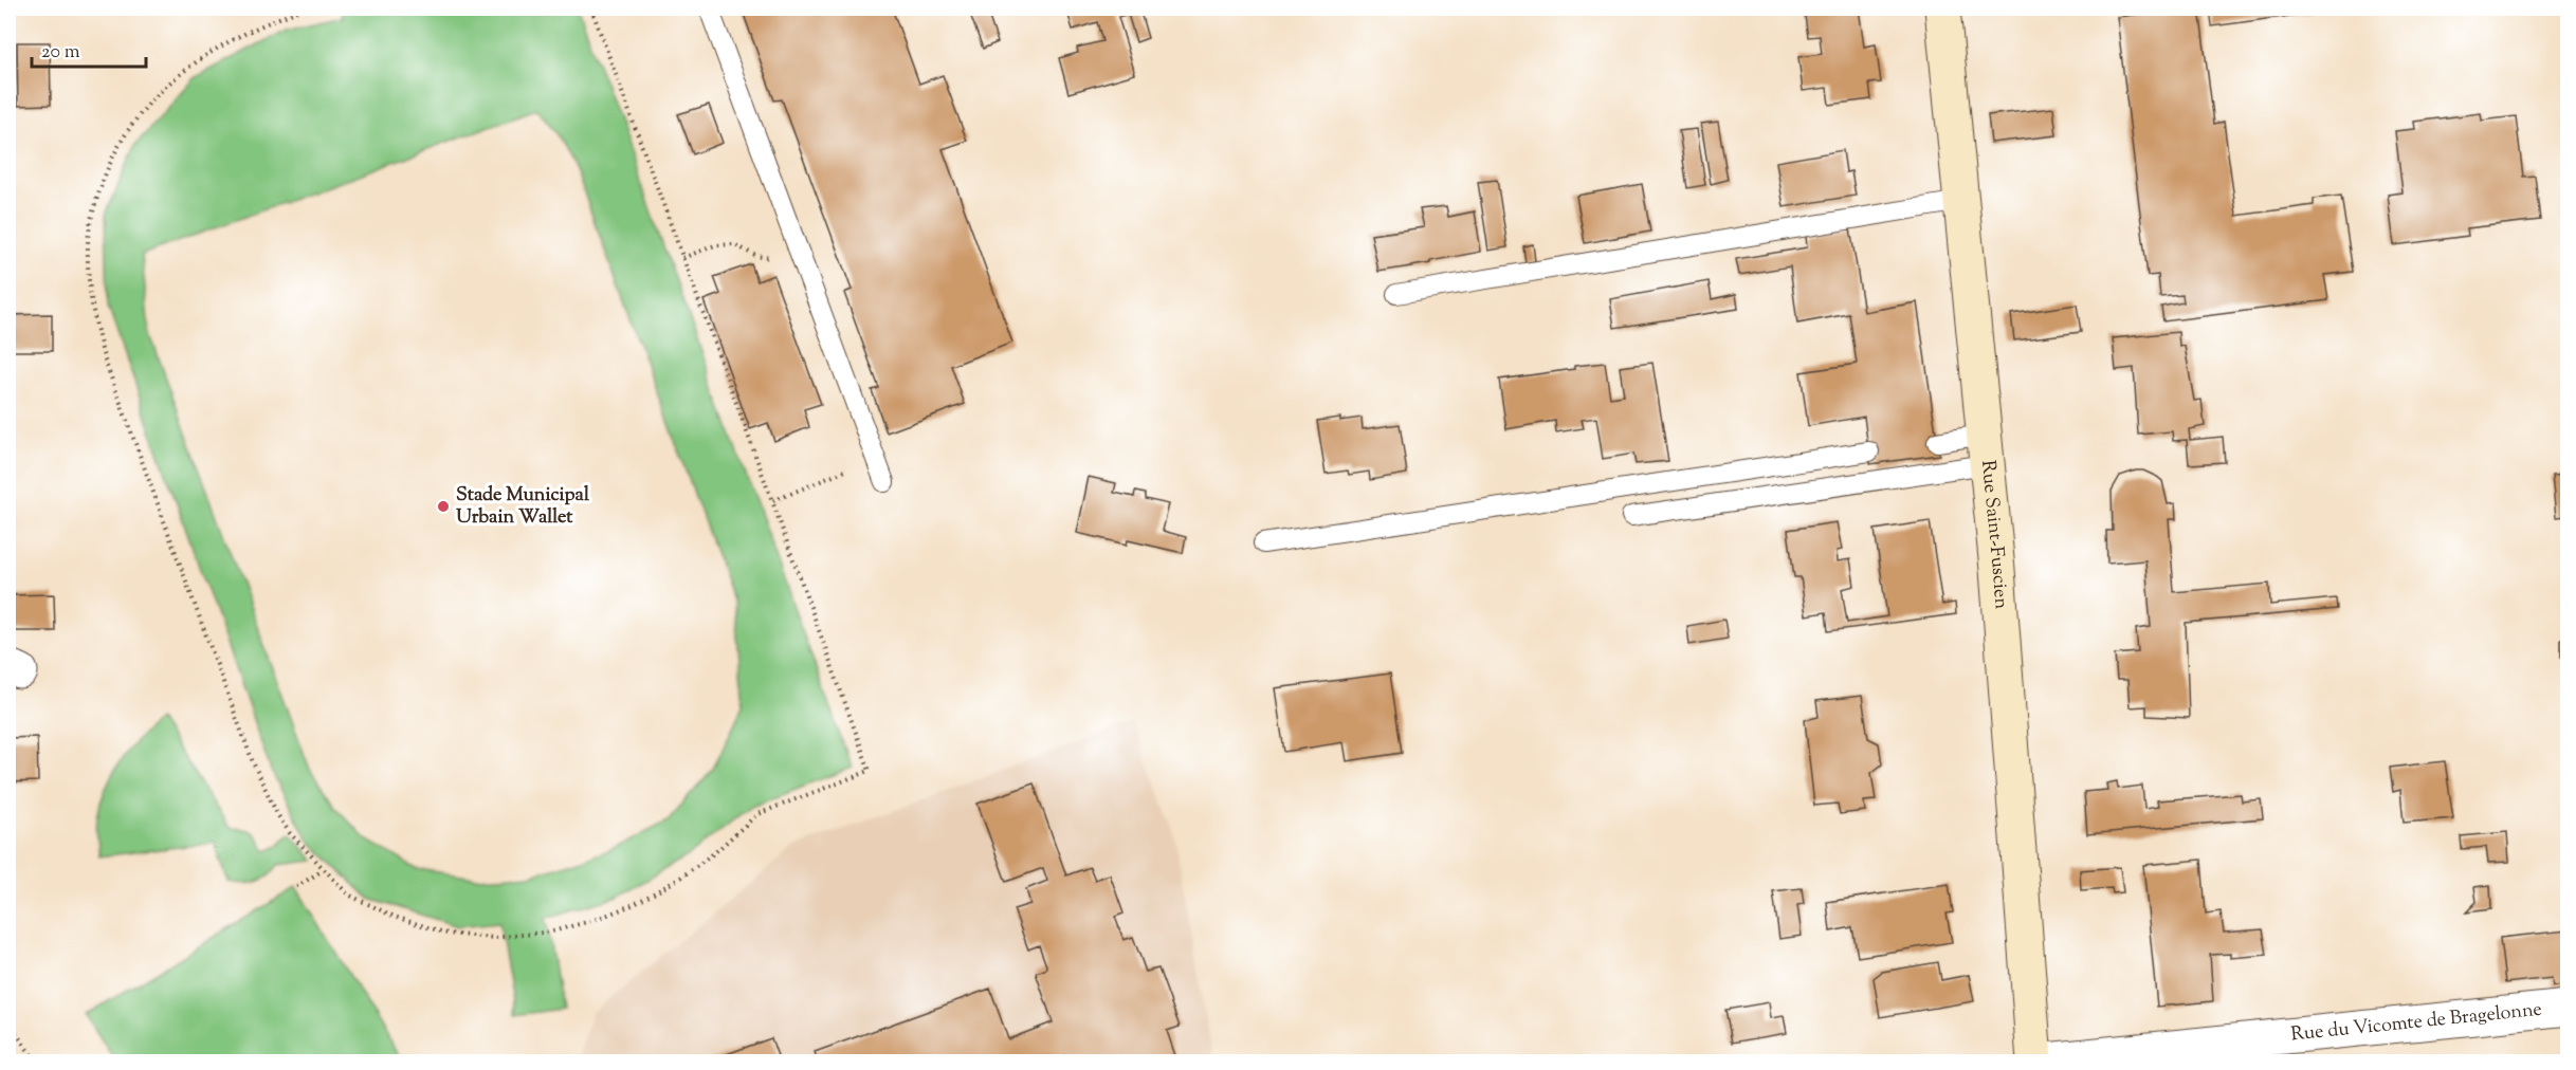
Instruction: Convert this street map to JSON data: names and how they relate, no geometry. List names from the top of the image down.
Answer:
{
  "streets": {
    "main road": ["Rue Saint-Fuscien"],
    "street": ["Rue du Vicomte de Bragelonne"]
  },
  "crossings": [
    ["Rue Saint-Fuscien", "Rue du Vicomte de Bragelonne"]
  ],
  "places": ["Stade Municipal Urbain Wallet"],
  "scale_bar": "20 m"
}
